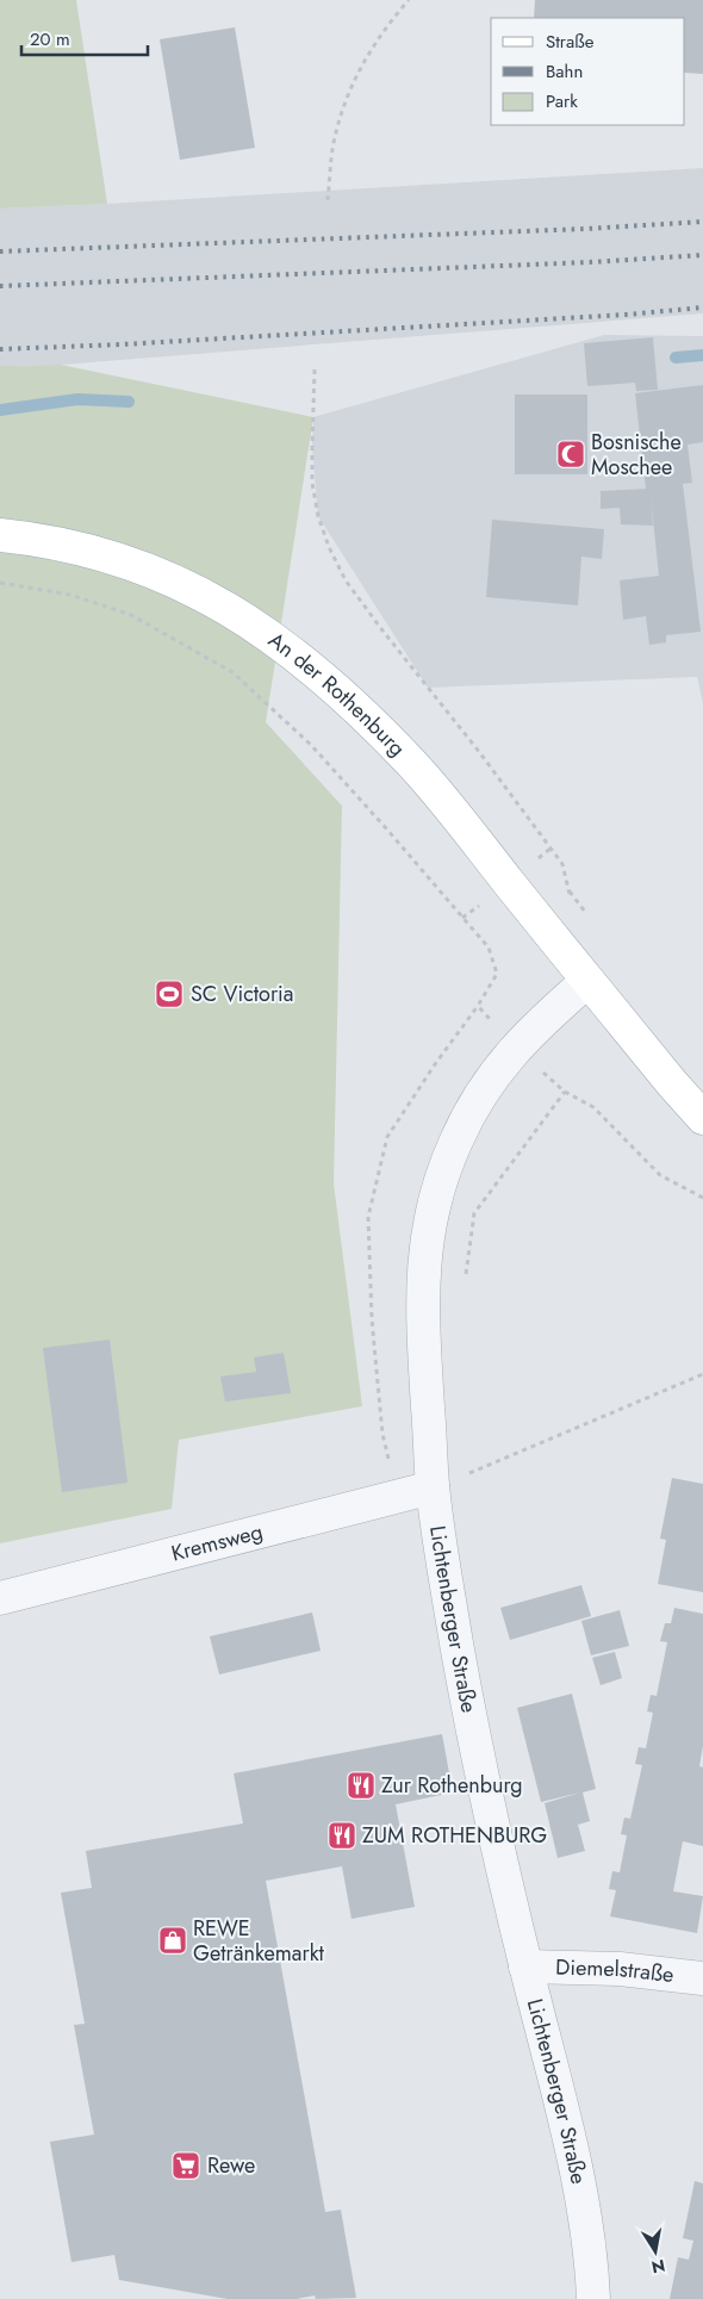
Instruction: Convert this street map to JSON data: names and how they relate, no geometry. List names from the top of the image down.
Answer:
{
  "streets": {
    "main road": ["An der Rothenburg"],
    "street": ["Kremsweg", "Lichtenberger Straße", "Diemelstraße"]
  },
  "crossings": [
    ["An der Rothenburg", "Lichtenberger Straße"],
    ["Kremsweg", "Lichtenberger Straße"],
    ["Lichtenberger Straße", "Diemelstraße"]
  ],
  "places": {
    "mosque": ["Bosnische Moschee"],
    "sports": ["SC Victoria"],
    "restaurant": ["Zur Rothenburg", "ZUM ROTHENBURG"],
    "shop": ["REWE Getränkemarkt"],
    "supermarket": ["Rewe"]
  },
  "legend": ["Straße", "Bahn", "Park"],
  "scale_bar": "20 m",
  "north": "bottom"
}
